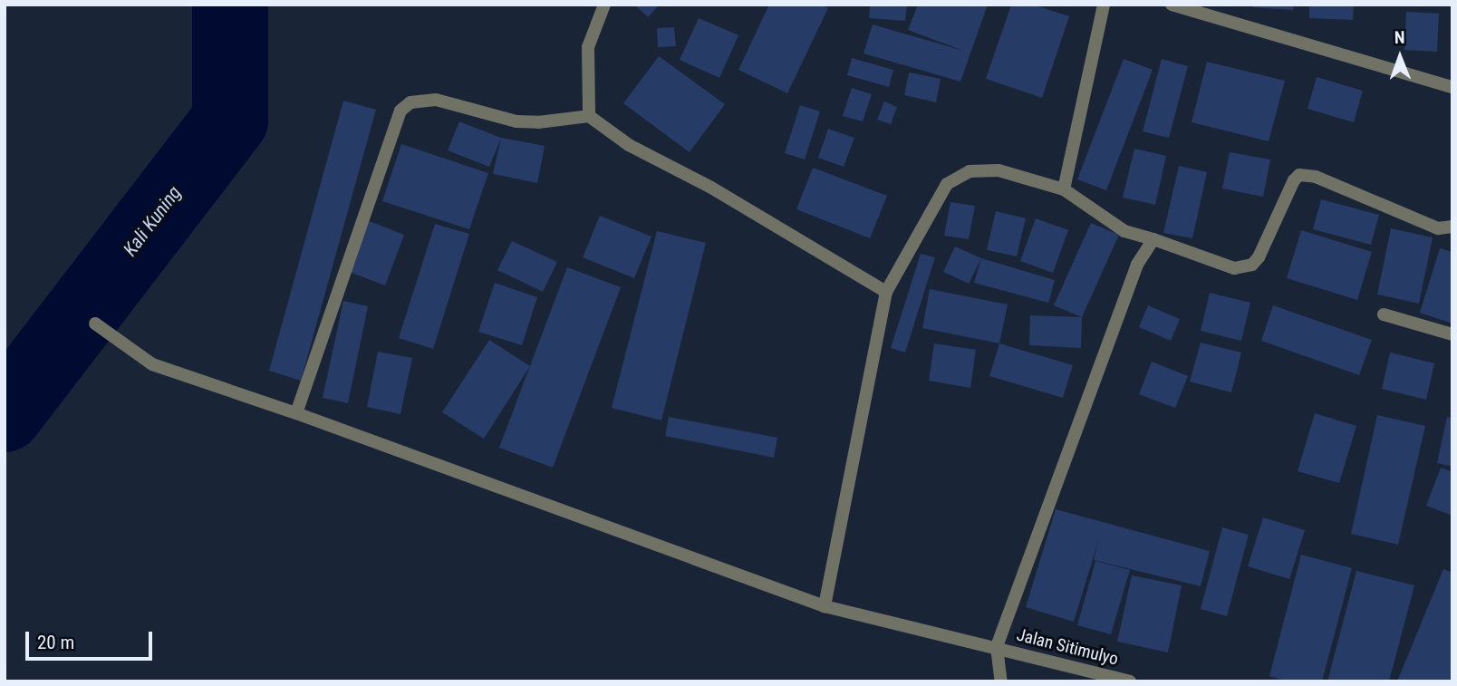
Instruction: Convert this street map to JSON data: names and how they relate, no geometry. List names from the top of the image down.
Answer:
{
  "streets": {
    "street": ["Jalan Sitimulyo"]
  },
  "water": ["Kali Kuning"],
  "scale_bar": "20 m",
  "north": "top"
}
